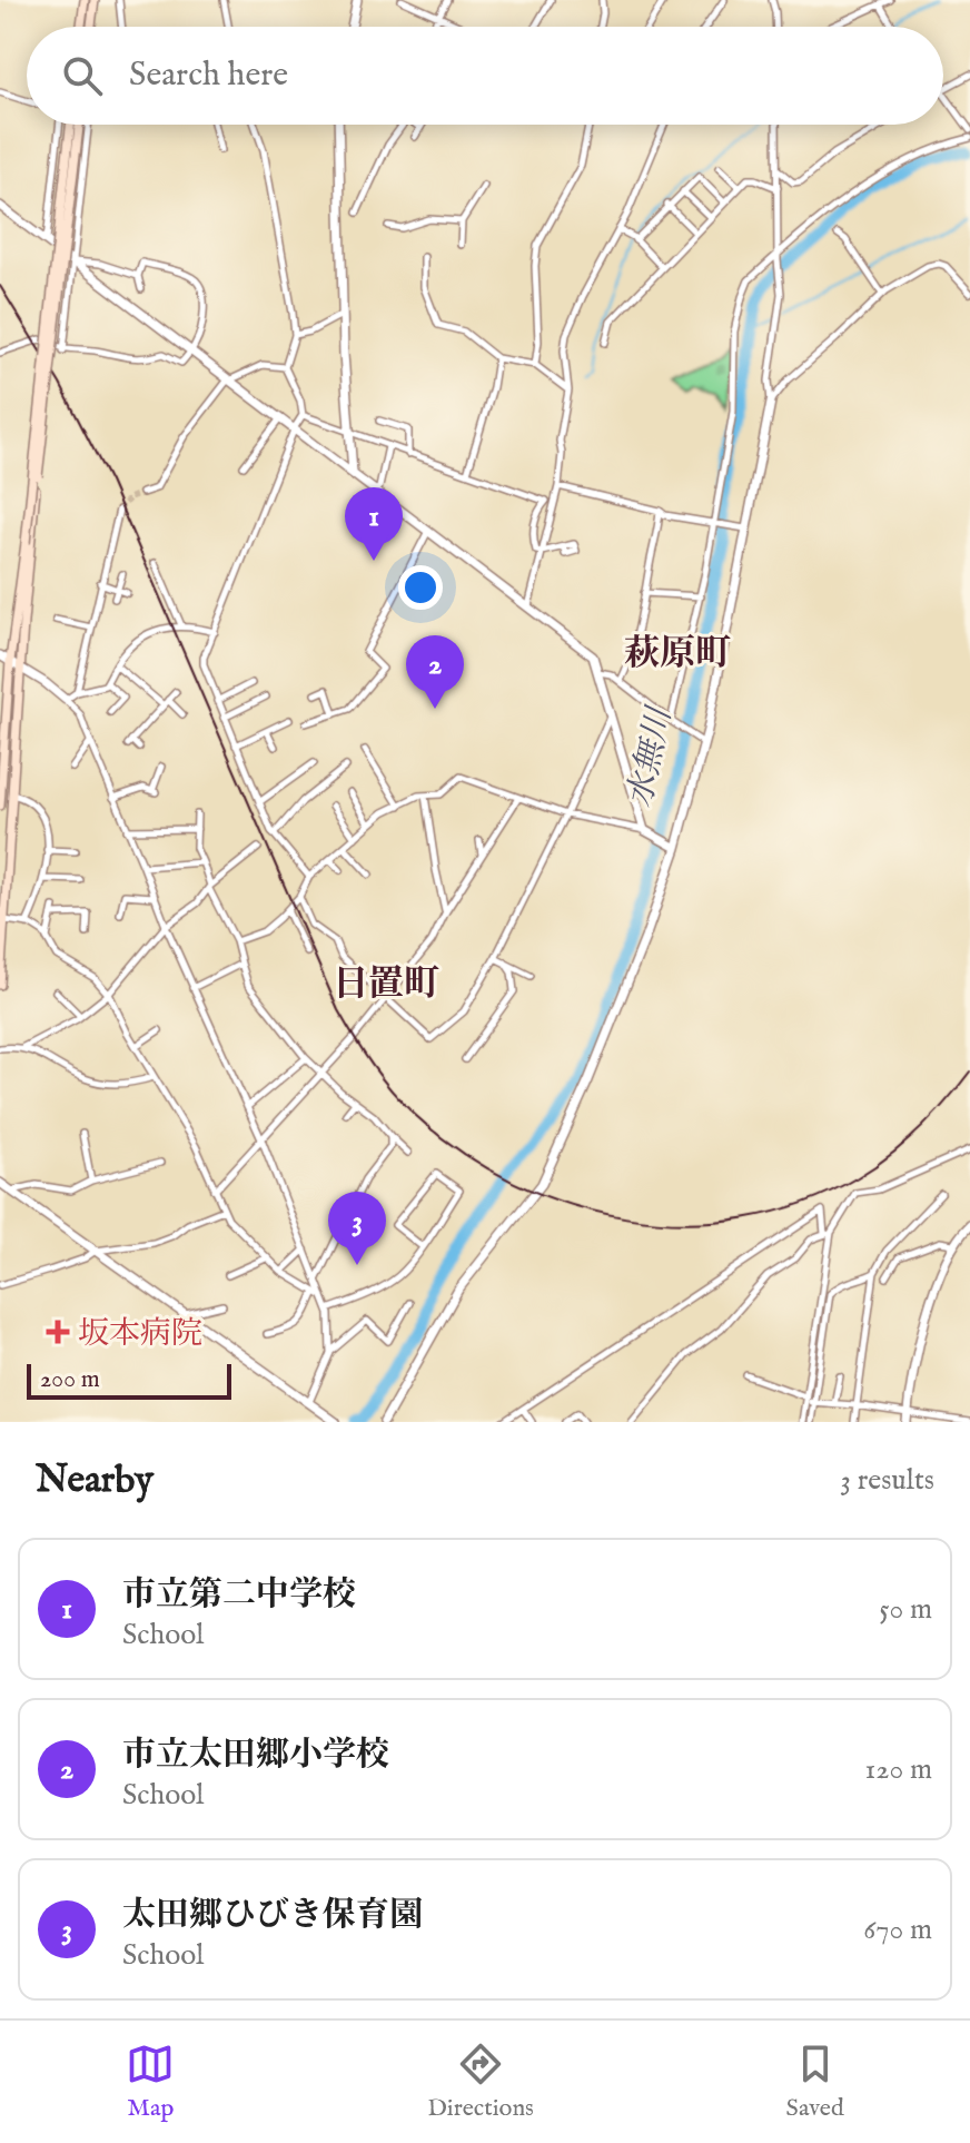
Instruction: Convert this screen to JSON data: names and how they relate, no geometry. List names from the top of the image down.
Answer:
{
  "districts": ["萩原町", "日置町"],
  "water": ["水無川"],
  "places": {
    "health": ["坂本病院"]
  },
  "scale_bar": "200 m",
  "page": {
    "search": "Search here",
    "pins": ["1", "2", "3"],
    "scale": "200 m",
    "heading": ["Nearby", "3 results"],
    "list": [
      {
        "mark": "1",
        "name": "市立第二中学校",
        "note": "School",
        "value": "50 m"
      },
      {
        "mark": "2",
        "name": "市立太田郷小学校",
        "note": "School",
        "value": "120 m"
      },
      {
        "mark": "3",
        "name": "太田郷ひびき保育園",
        "note": "School",
        "value": "670 m"
      }
    ],
    "nav": ["Map", "Directions", "Saved"]
  }
}
